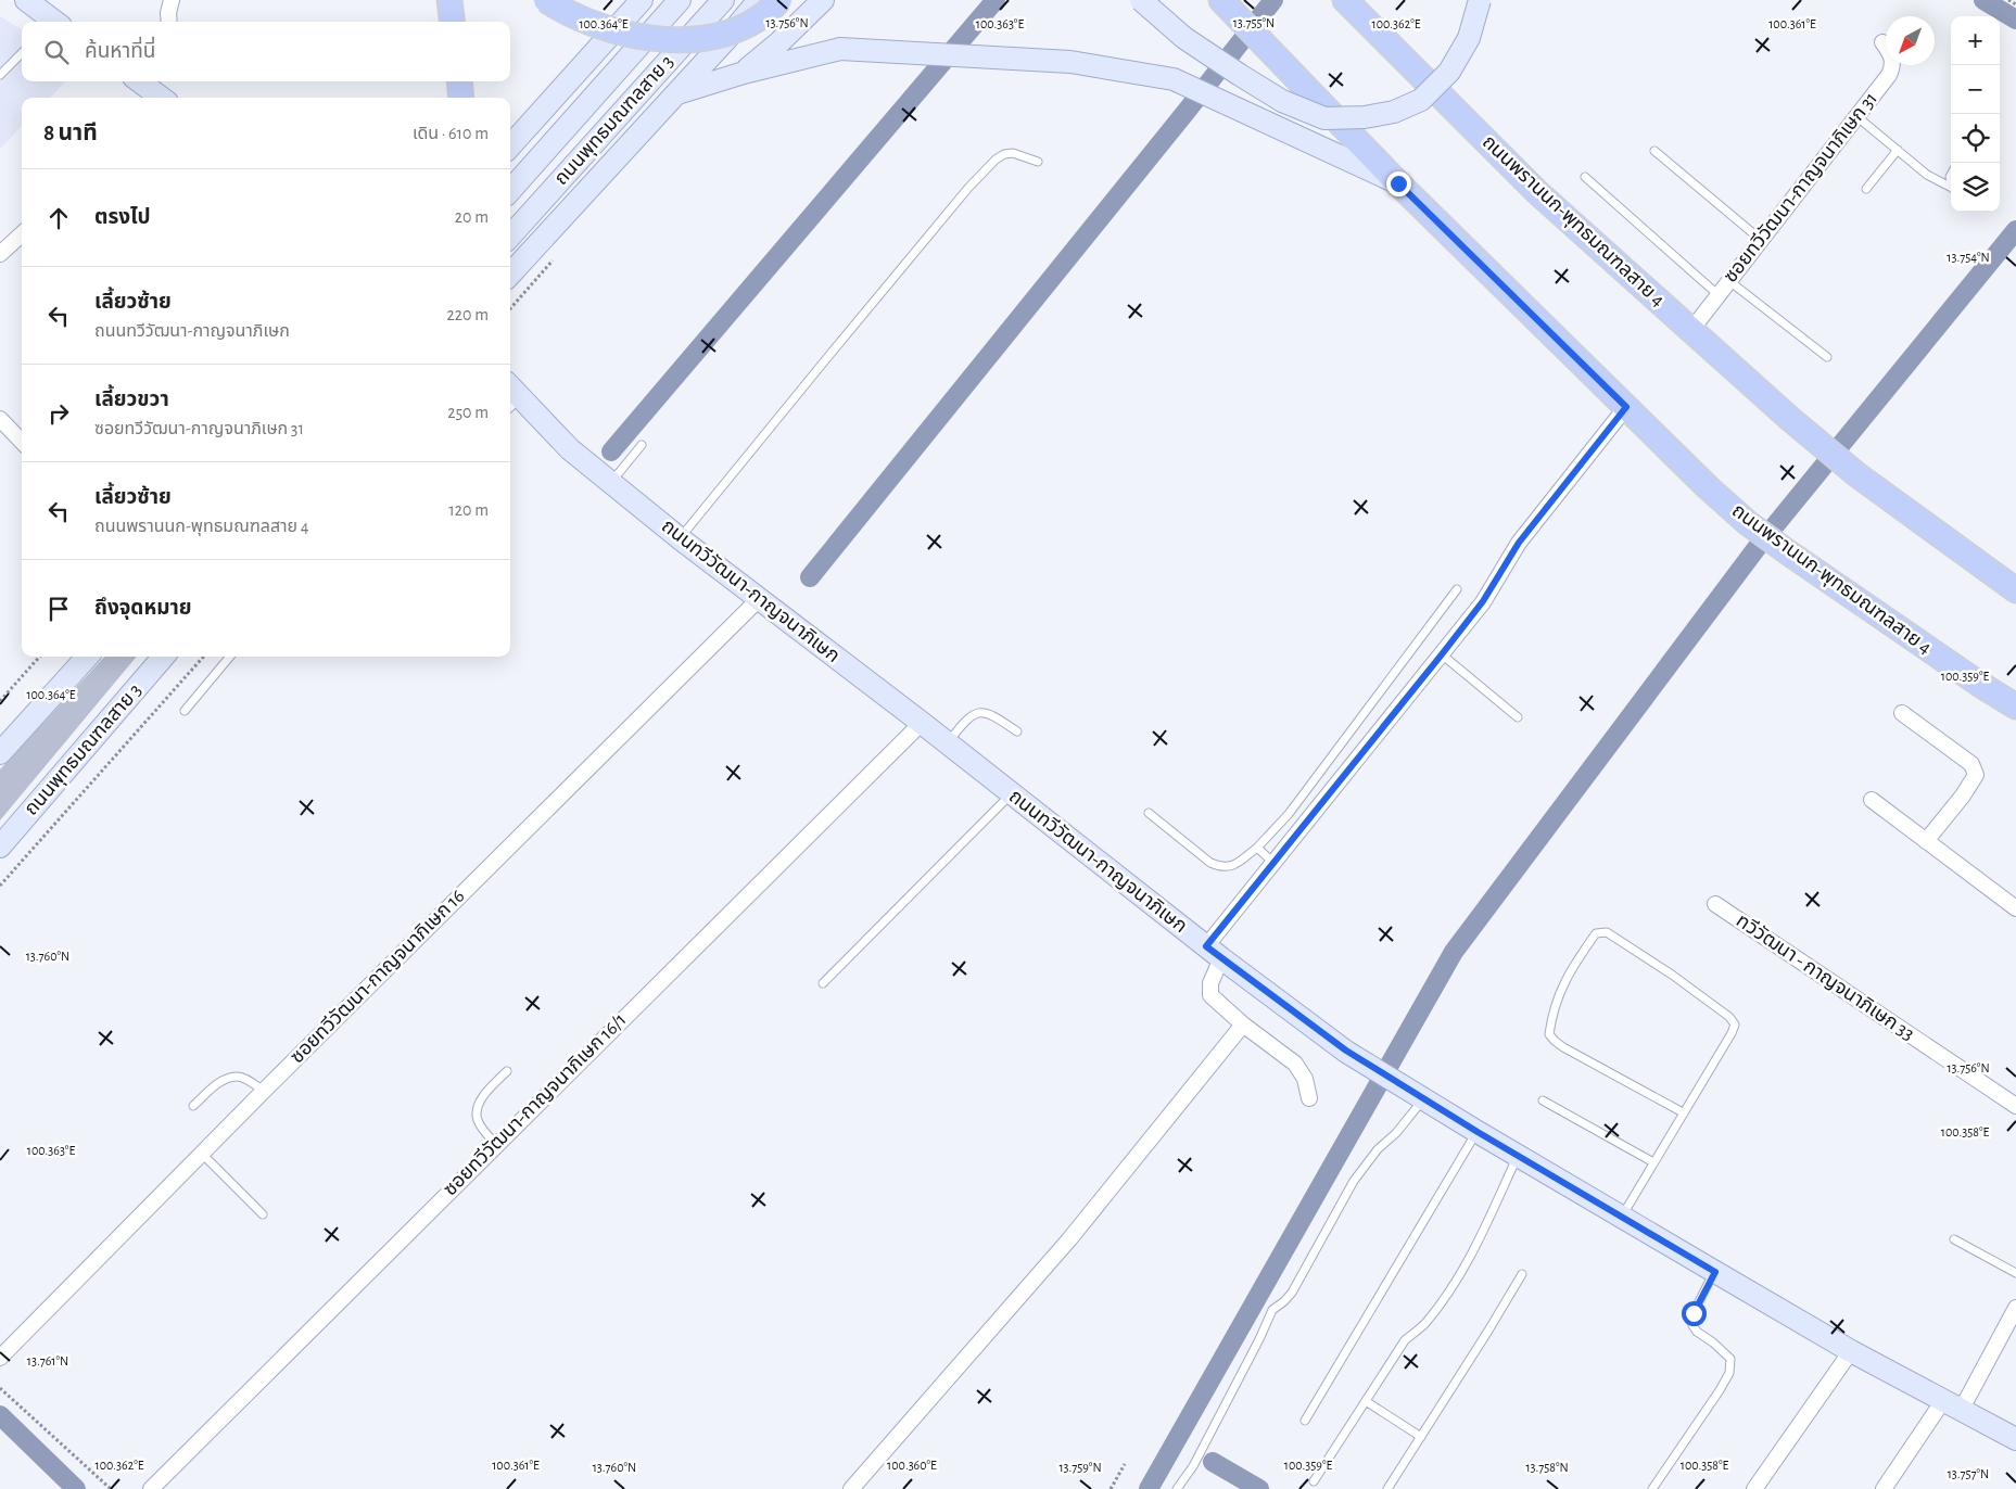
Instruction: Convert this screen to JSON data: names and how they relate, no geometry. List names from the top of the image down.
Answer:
{
  "streets": {
    "main road": ["ถนนพุทธมณฑลสาย 3", "ถนนพรานนก-พุทธมณฑลสาย 4", "ถนนทวีวัฒนา-กาญจนาภิเษก"],
    "street": [
      "ซอยทวีวัฒนา-กาญจนาภิเษก 31",
      "ซอยทวีวัฒนา-กาญจนาภิเษก 16",
      "ทวีวัฒนา - กาญจนาภิเษก 33",
      "ซอยทวีวัฒนา-กาญจนาภิเษก 16/1"
    ]
  },
  "crossings": [
    ["ซอยทวีวัฒนา-กาญจนาภิเษก 31", "ถนนพรานนก-พุทธมณฑลสาย 4"],
    ["ถนนทวีวัฒนา-กาญจนาภิเษก", "ซอยทวีวัฒนา-กาญจนาภิเษก 16"],
    ["ถนนทวีวัฒนา-กาญจนาภิเษก", "ซอยทวีวัฒนา-กาญจนาภิเษก 16/1"]
  ],
  "north": "bottom left",
  "page": {
    "map_buttons": ["+", "−"],
    "search": "ค้นหาที่นี่",
    "heading": ["8 นาที", "เดิน · 610 m"],
    "list": [
      ["ตรงไป", "20 m"],
      ["เลี้ยวซ้าย", "ถนนทวีวัฒนา-กาญจนาภิเษก", "220 m"],
      ["เลี้ยวขวา", "ซอยทวีวัฒนา-กาญจนาภิเษก 31", "250 m"],
      ["เลี้ยวซ้าย", "ถนนพรานนก-พุทธมณฑลสาย 4", "120 m"],
      "ถึงจุดหมาย"
    ]
  },
  "coordinates": [
    "13.756°N",
    "13.755°N",
    "100.364°E",
    "100.363°E",
    "100.362°E",
    "100.361°E",
    "13.754°N",
    "100.359°E",
    "13.760°N",
    "100.358°E",
    "13.761°N",
    "100.360°E",
    "13.759°N",
    "13.758°N",
    "13.757°N"
  ]
}
